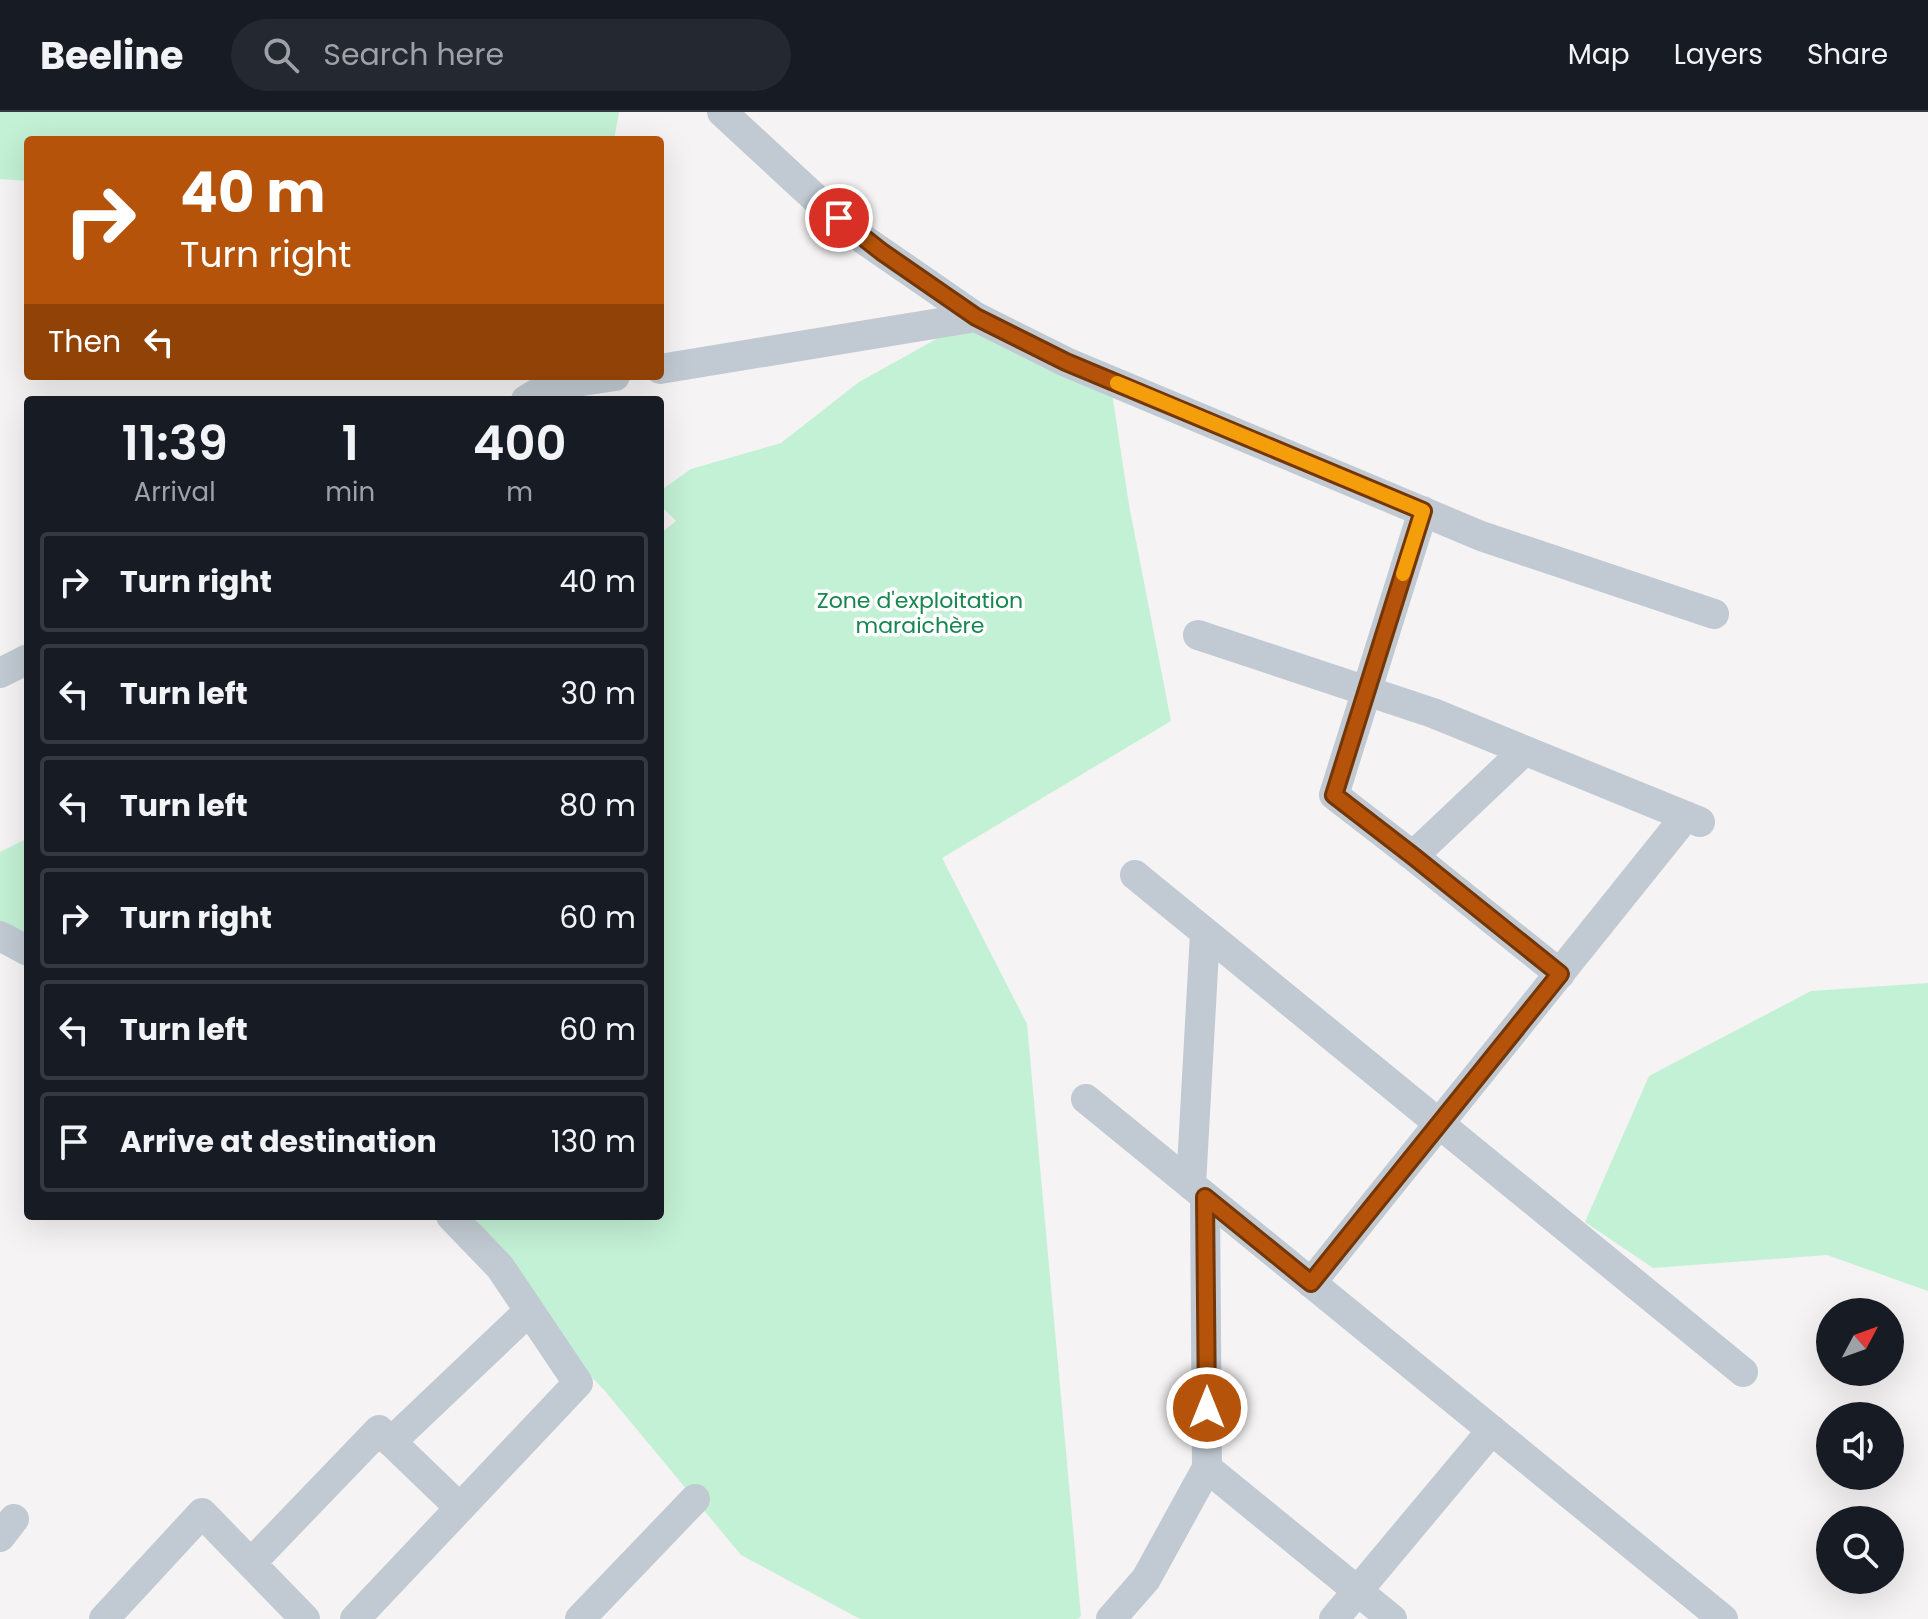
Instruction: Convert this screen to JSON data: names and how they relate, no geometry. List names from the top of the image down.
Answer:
{
  "parks": ["Zone d'exploitation maraichère"],
  "north": "top right",
  "page": {
    "header": "Beeline",
    "search": "Search here",
    "nav": ["Map", "Layers", "Share"],
    "turn": ["40 m", "Turn right"],
    "then": "Then",
    "eta": [
      "11:39",
      "Arrival",
      "1",
      "min",
      "400",
      "m"
    ],
    "list": [
      {
        "name": "Turn right",
        "value": "40 m"
      },
      {
        "name": "Turn left",
        "value": "30 m"
      },
      {
        "name": "Turn left",
        "value": "80 m"
      },
      {
        "name": "Turn right",
        "value": "60 m"
      },
      {
        "name": "Turn left",
        "value": "60 m"
      },
      {
        "name": "Arrive at destination",
        "value": "130 m"
      }
    ]
  }
}
